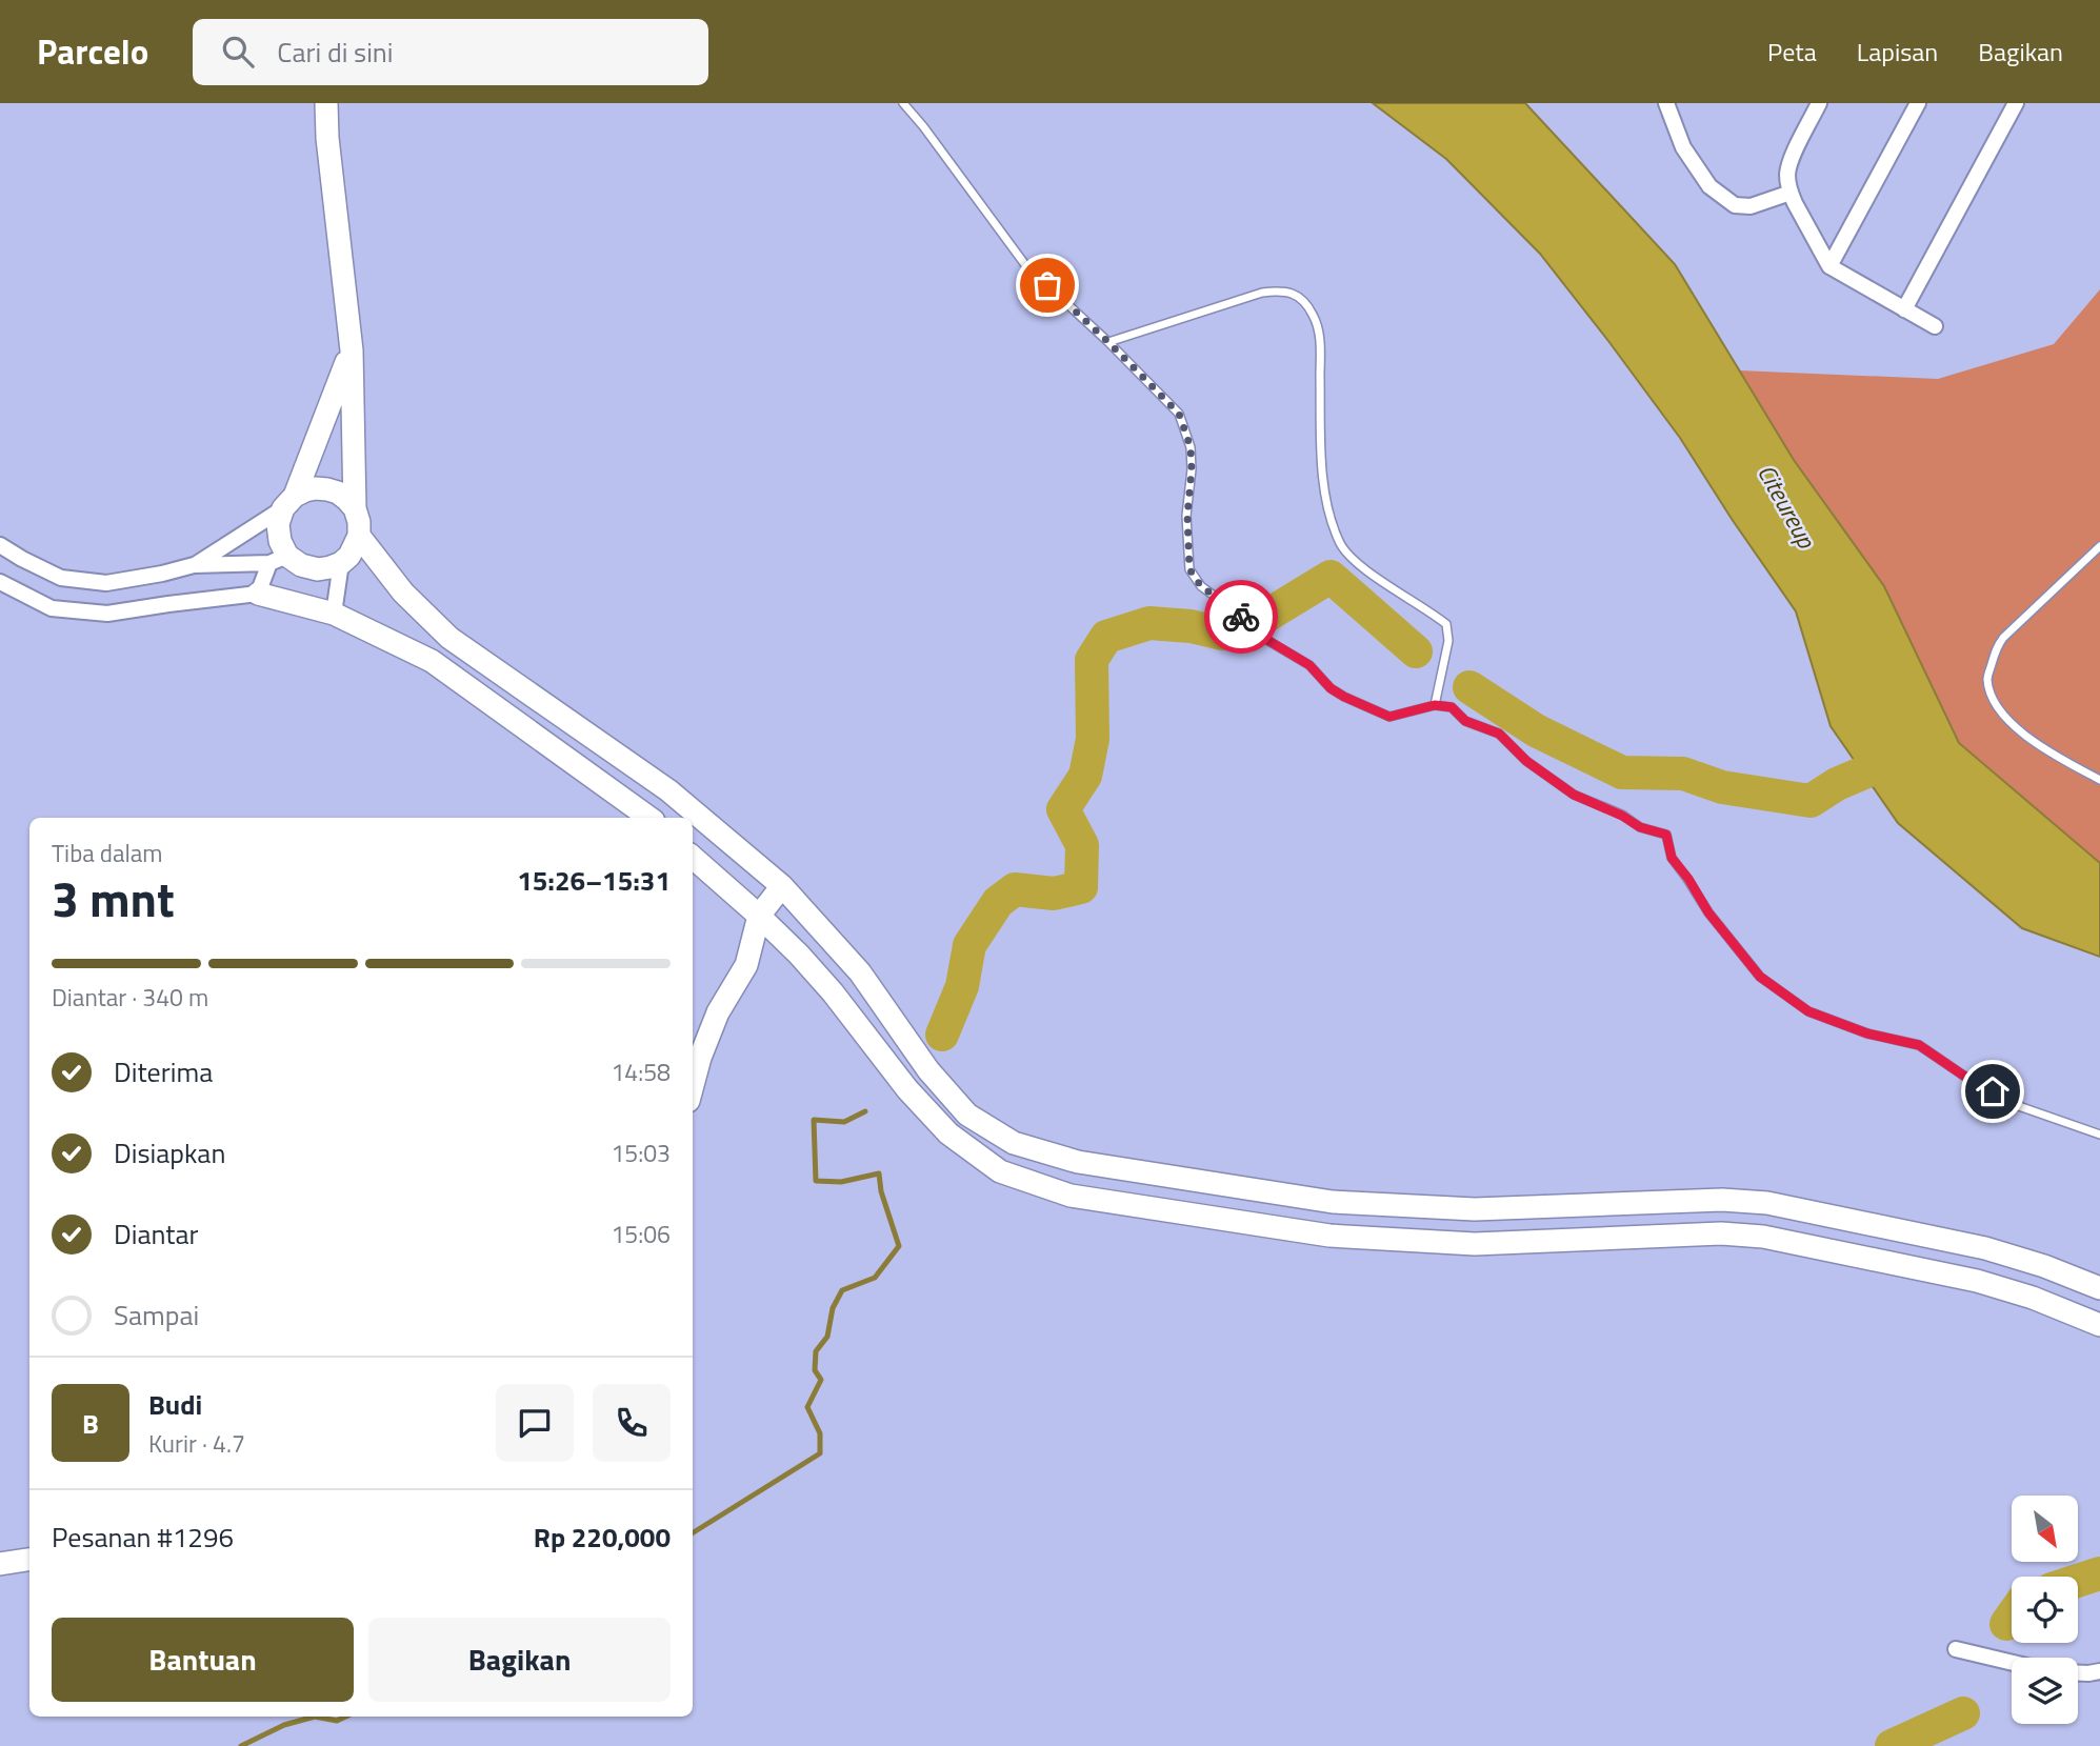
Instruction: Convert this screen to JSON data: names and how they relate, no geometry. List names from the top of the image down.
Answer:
{
  "water": ["Citeureup"],
  "north": "bottom right",
  "page": {
    "header": "Parcelo",
    "search": "Cari di sini",
    "nav": ["Peta", "Lapisan", "Bagikan"],
    "heading": ["3 mnt", "Tiba dalam", "15:26–15:31"],
    "panel": [
      "Budi",
      "Kurir · 4.7",
      "Pesanan #1296",
      "Rp 220,000"
    ],
    "bar": "Diantar · 340 m",
    "list": [
      ["Diterima", "14:58"],
      ["Disiapkan", "15:03"],
      ["Diantar", "15:06"],
      "Sampai"
    ],
    "round": "B",
    "buttons": ["Bantuan", "Bagikan"]
  }
}
